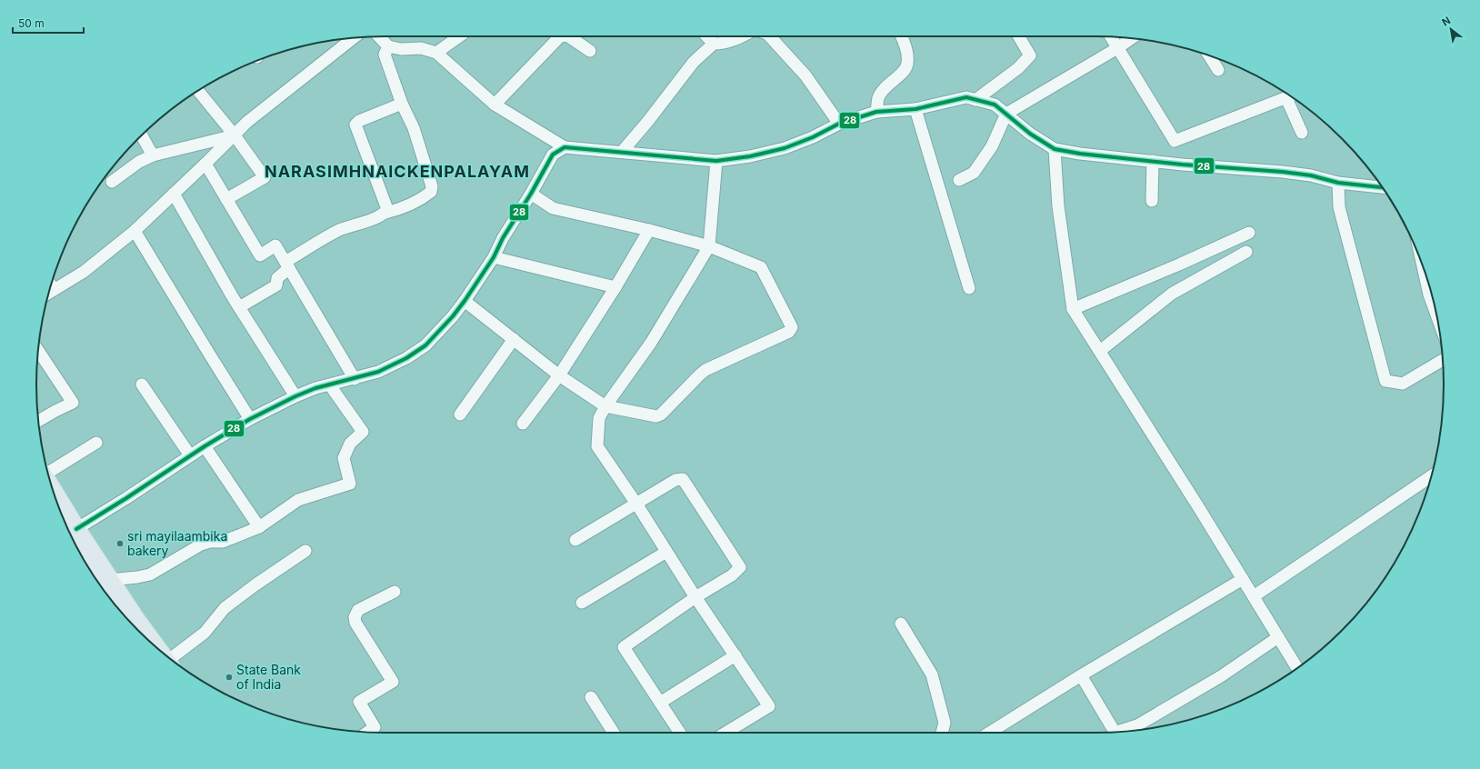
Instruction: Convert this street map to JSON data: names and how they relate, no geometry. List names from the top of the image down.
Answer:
{
  "districts": ["NARASIMHNAICKENPALAYAM"],
  "places": ["sri mayilaambika bakery", "State Bank of India"],
  "lines": ["transit line 28"],
  "scale_bar": "50 m",
  "north": "top left"
}
